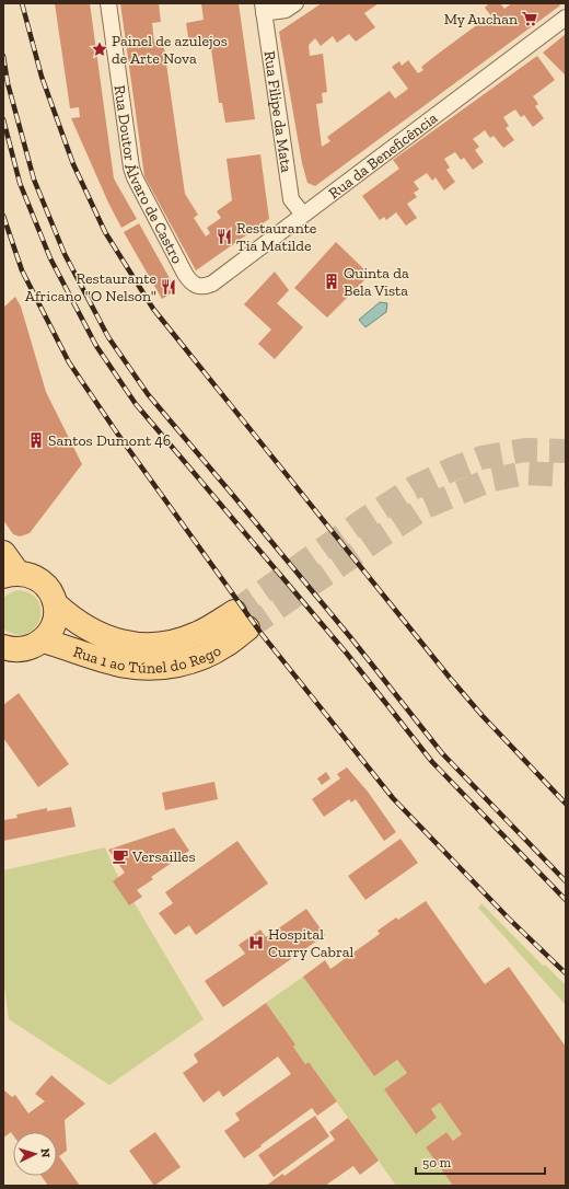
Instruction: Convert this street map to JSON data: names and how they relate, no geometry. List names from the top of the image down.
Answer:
{
  "streets": {
    "main road": ["Rua 1 ao Túnel do Rego"],
    "street": ["Rua Filipe da Mata", "Rua da Beneficência", "Rua Doutor Álvaro de Castro"]
  },
  "crossings": [
    ["Rua Filipe da Mata", "Rua da Beneficência"],
    ["Rua da Beneficência", "Rua Doutor Álvaro de Castro"]
  ],
  "places": {
    "supermarket": ["My Auchan"],
    "place": ["Painel de azulejos de Arte Nova"],
    "restaurant": ["Restaurante Tia Matilde", "Restaurante Africano \"O Nelson\""],
    "building": ["Quinta da Bela Vista", "Santos Dumont 46"],
    "cafe": ["Versailles"],
    "hospital": ["Hospital Curry Cabral"]
  },
  "scale_bar": "50 m",
  "north": "right"
}
